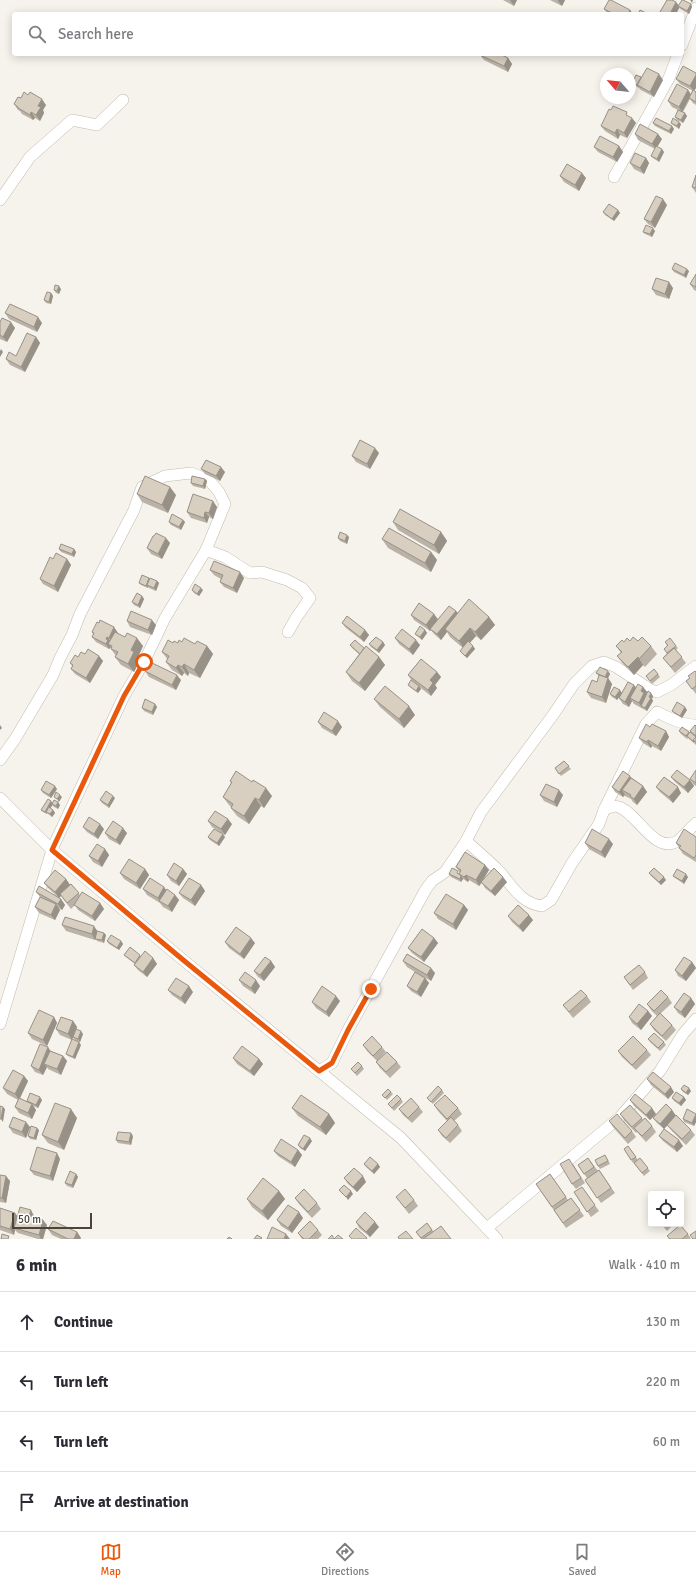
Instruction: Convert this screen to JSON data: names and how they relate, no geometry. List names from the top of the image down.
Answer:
{
  "scale_bar": "50 m",
  "north": "top left",
  "page": {
    "search": "Search here",
    "scale": "50 m",
    "heading": ["6 min", "Walk · 410 m"],
    "list": [
      ["Continue", "130 m"],
      ["Turn left", "220 m"],
      ["Turn left", "60 m"],
      "Arrive at destination"
    ],
    "nav": ["Map", "Directions", "Saved"]
  }
}
